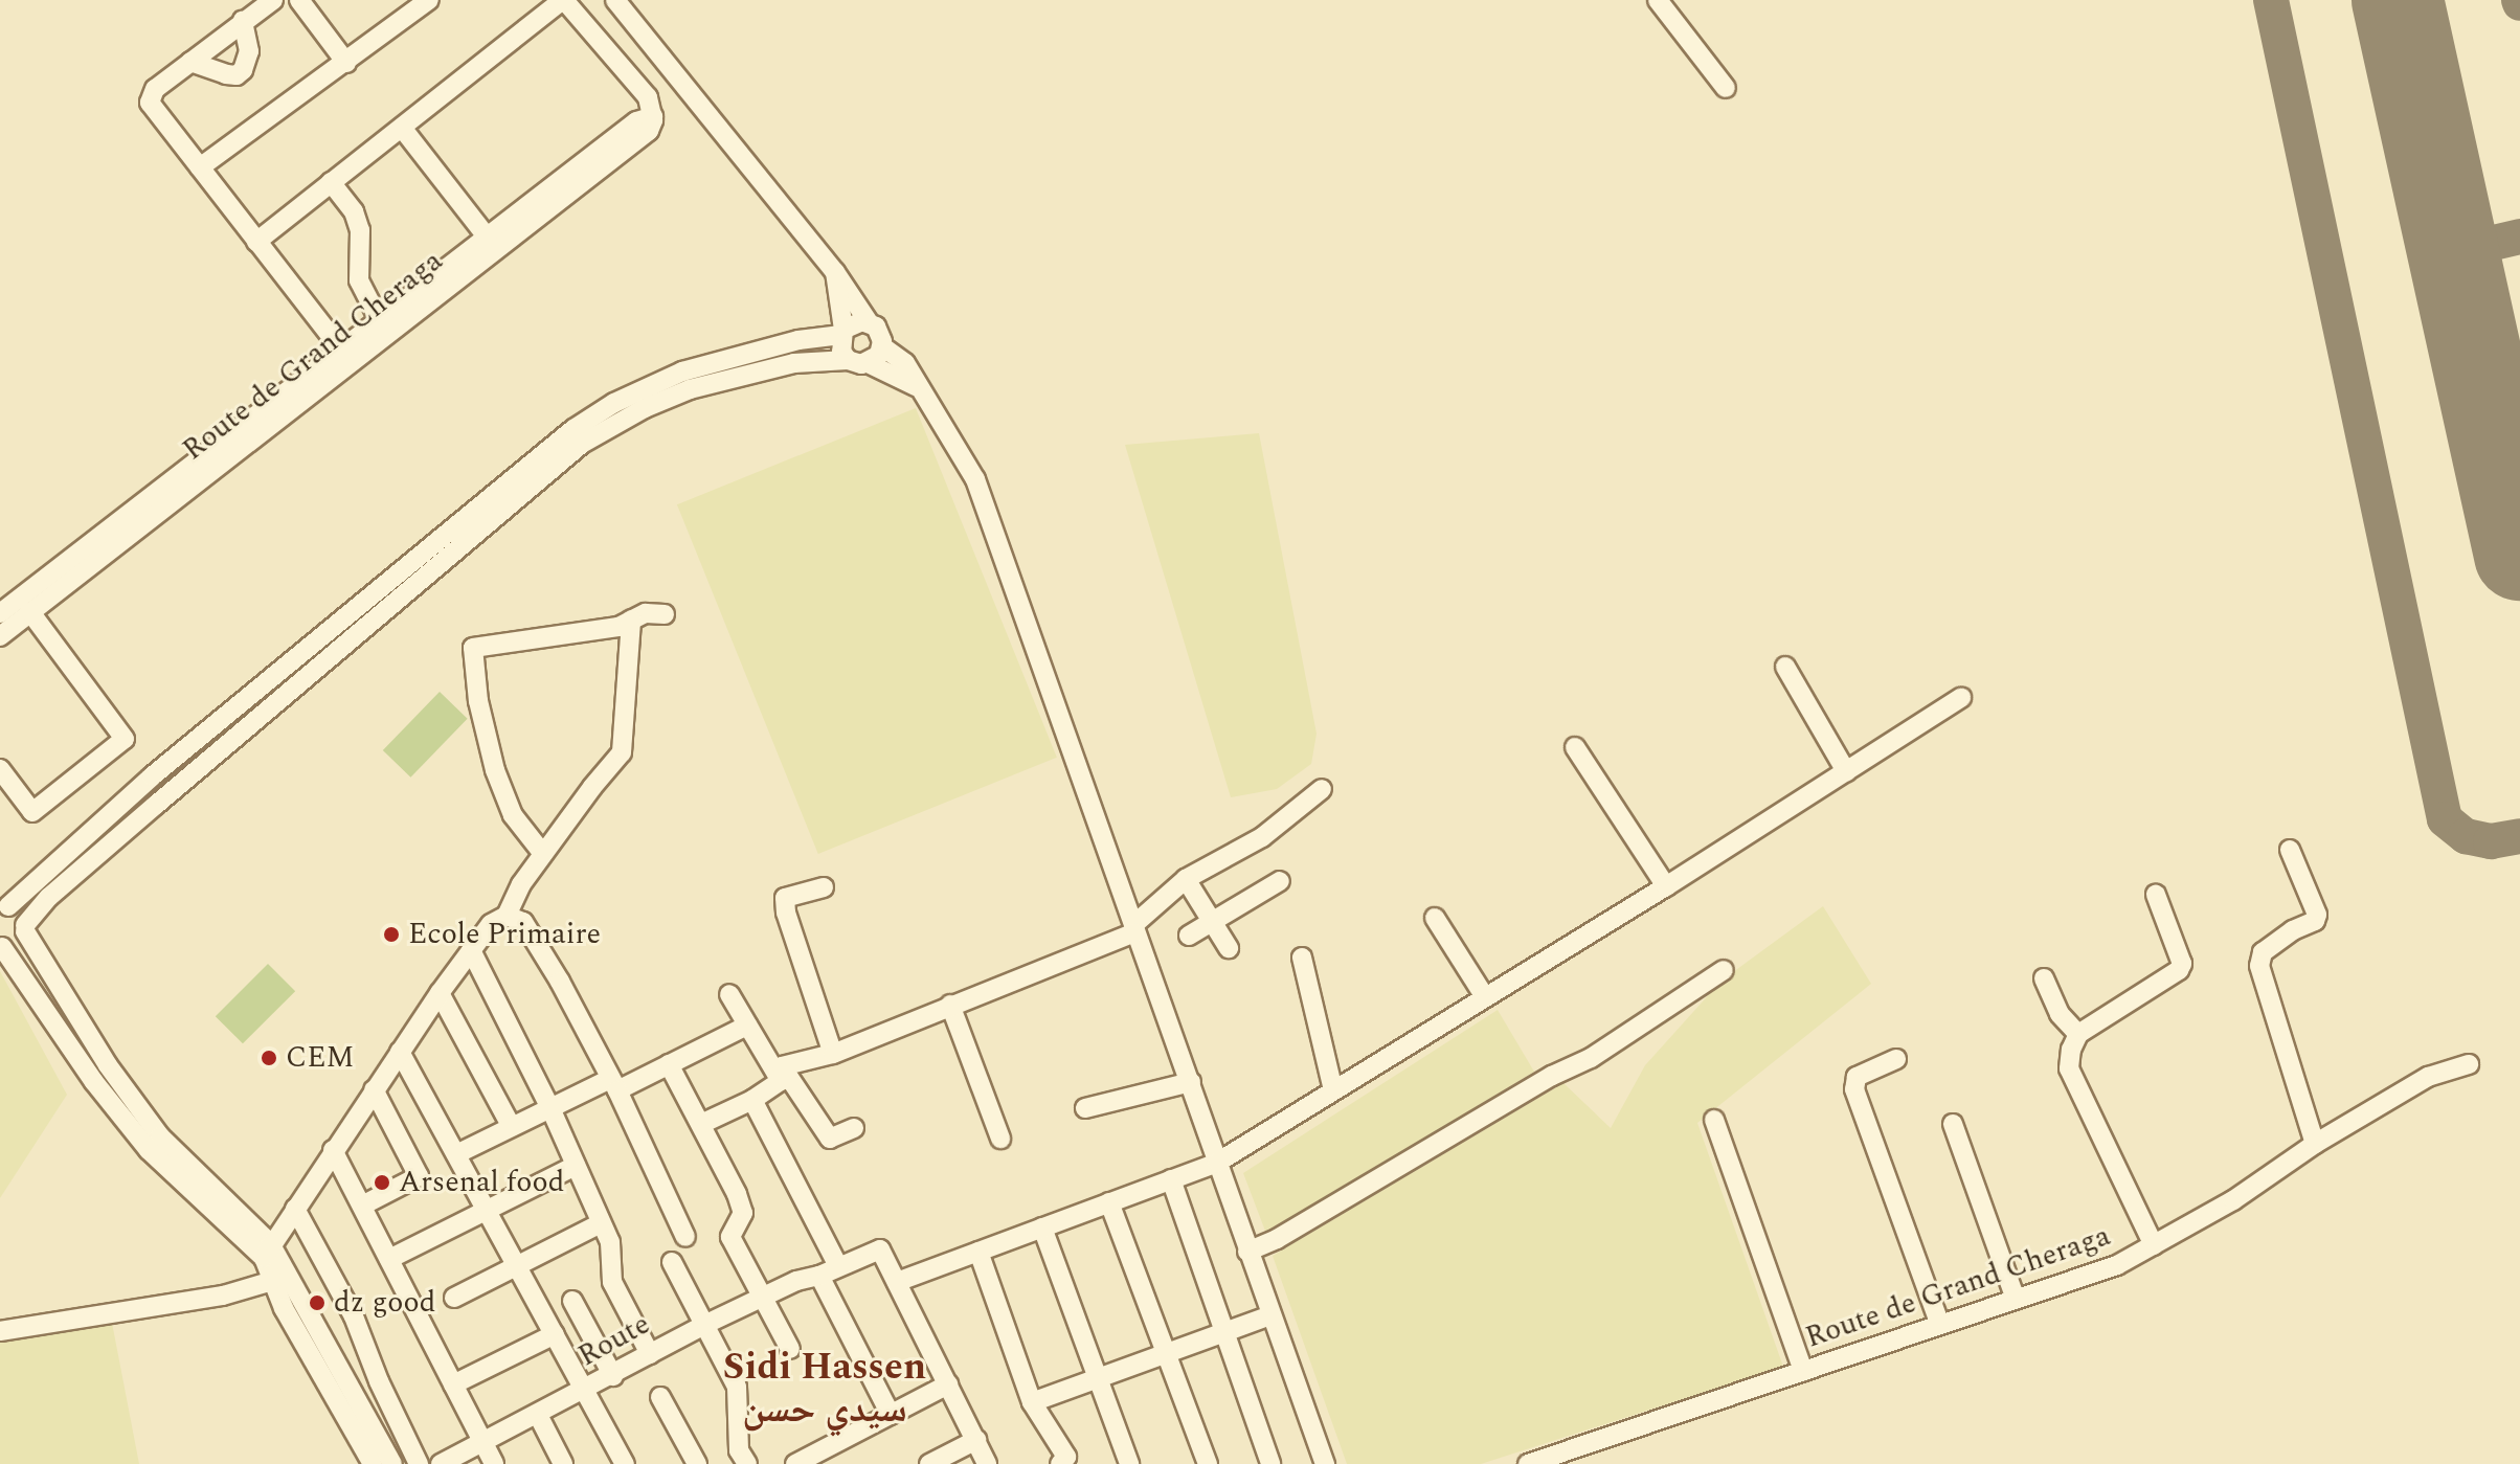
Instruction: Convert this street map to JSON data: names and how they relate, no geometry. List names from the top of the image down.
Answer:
{
  "streets": {
    "street": ["Route de Grand Cheraga", "Route"]
  },
  "districts": ["Sidi Hassen سيدي حسن"],
  "places": [
    "Ecole Primaire",
    "CEM",
    "Arsenal food",
    "dz good"
  ]
}
